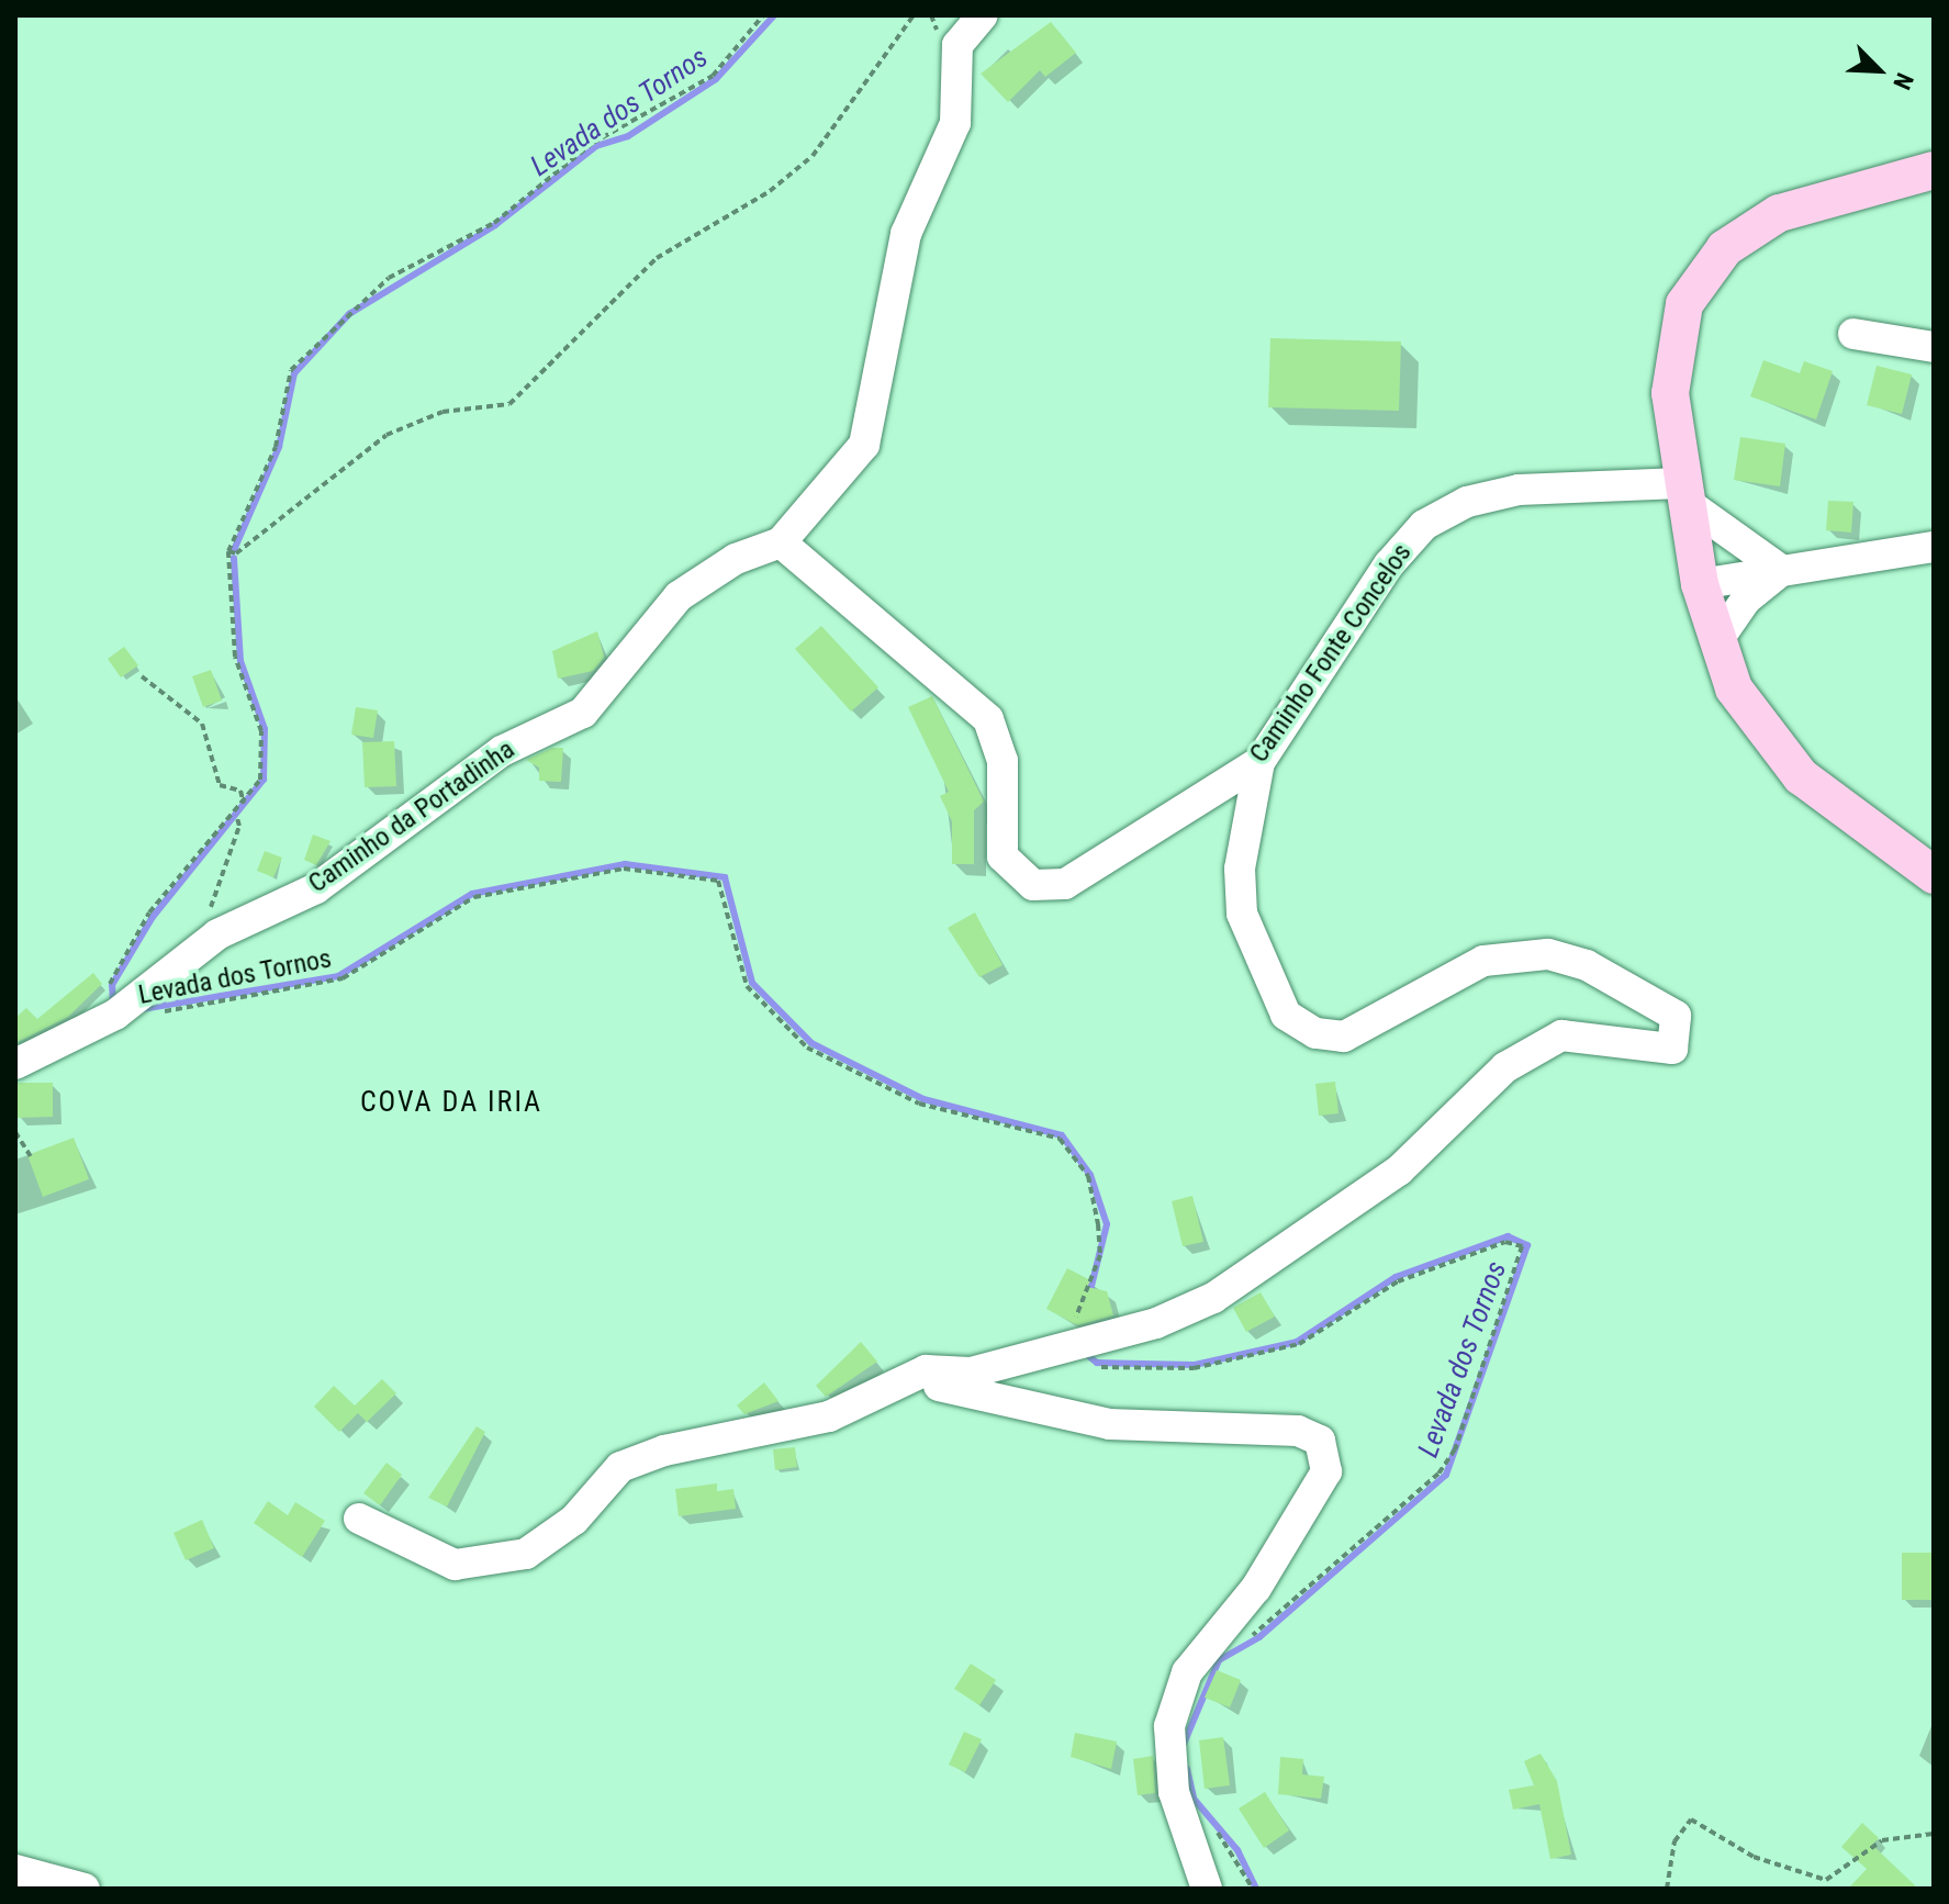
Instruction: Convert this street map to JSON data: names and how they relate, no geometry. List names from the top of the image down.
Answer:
{
  "streets": {
    "street": ["Caminho Fonte Concelos", "Caminho da Portadinha"],
    "path": ["Levada dos Tornos"]
  },
  "crossings": [
    ["Caminho Fonte Concelos", "Caminho da Portadinha"],
    ["Caminho da Portadinha", "Levada dos Tornos"]
  ],
  "districts": ["COVA DA IRIA"],
  "water": ["Levada dos Tornos"],
  "north": "bottom right"
}
